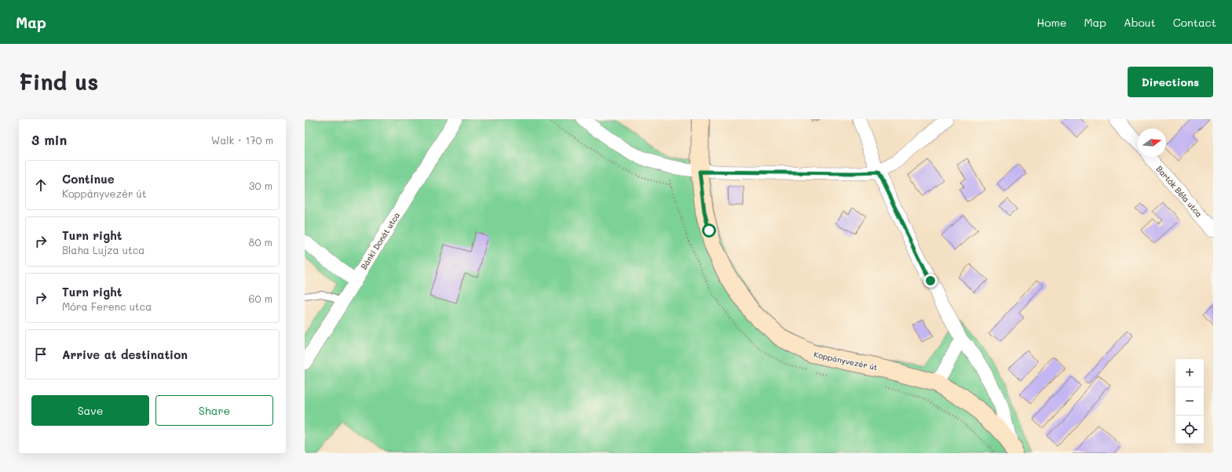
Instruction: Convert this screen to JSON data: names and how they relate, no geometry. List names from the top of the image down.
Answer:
{
  "streets": {
    "street": ["Bartók Béla utca", "Bánki Donát utca", "Koppányvezér út"]
  },
  "north": "right",
  "page": {
    "header": "Map",
    "nav": [
      "Home",
      "Map",
      "About",
      "Contact"
    ],
    "buttons": [
      "Directions",
      ["Save", "Share"]
    ],
    "title": "Find us",
    "heading": ["3 min", "Walk · 170 m"],
    "list": [
      ["Continue", "Koppányvezér út", "30 m"],
      ["Turn right", "Blaha Lujza utca", "80 m"],
      ["Turn right", "Móra Ferenc utca", "60 m"],
      "Arrive at destination"
    ],
    "map_buttons": ["+", "−"]
  }
}
